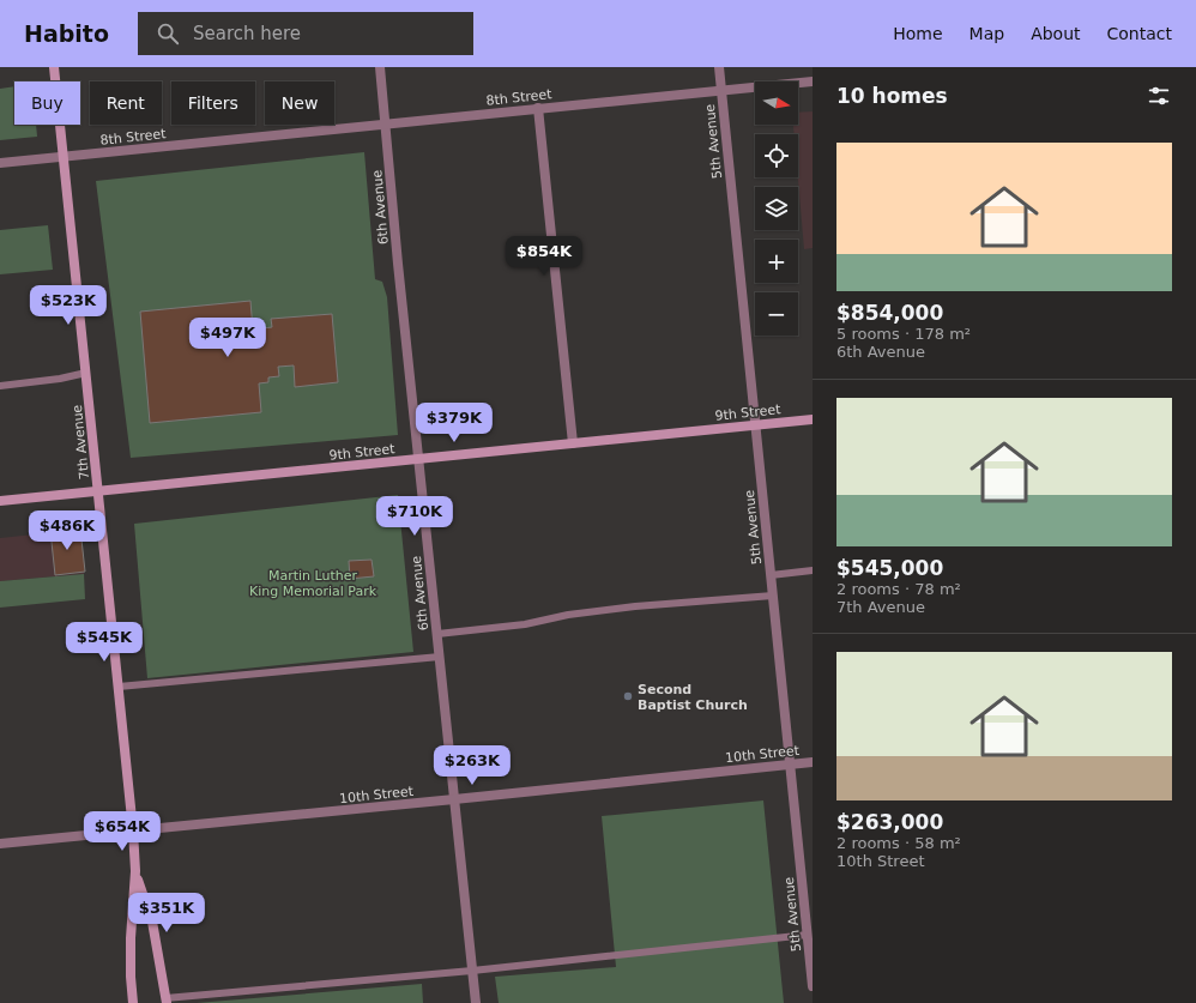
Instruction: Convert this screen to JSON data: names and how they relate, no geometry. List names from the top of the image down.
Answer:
{
  "streets": {
    "street": [
      "8th Street",
      "5th Avenue",
      "6th Avenue",
      "9th Street",
      "7th Avenue",
      "10th Street"
    ]
  },
  "crossings": [
    ["8th Street", "5th Avenue"],
    ["8th Street", "6th Avenue"],
    ["8th Street", "7th Avenue"],
    ["5th Avenue", "9th Street"],
    ["5th Avenue", "10th Street"],
    ["6th Avenue", "9th Street"],
    ["6th Avenue", "10th Street"],
    ["9th Street", "7th Avenue"],
    ["7th Avenue", "10th Street"]
  ],
  "parks": ["Martin Luther King Memorial Park"],
  "places": ["Second Baptist Church"],
  "north": "right",
  "page": {
    "header": "Habito",
    "search": "Search here",
    "nav": [
      "Home",
      "Map",
      "About",
      "Contact"
    ],
    "heading": "10 homes",
    "map_buttons": ["+", "−"],
    "chip": [
      "Buy",
      "Rent",
      "Filters",
      "New"
    ],
    "list": [
      {
        "name": "$854,000",
        "note": "5 rooms · 178 m² · 6th Avenue"
      },
      {
        "name": "$545,000",
        "note": "2 rooms · 78 m² · 7th Avenue"
      },
      {
        "name": "$263,000",
        "note": "2 rooms · 58 m² · 10th Street"
      }
    ],
    "price": [
      "$854K",
      "$523K",
      "$497K",
      "$379K",
      "$710K",
      "$486K",
      "$545K",
      "$263K",
      "$654K",
      "$351K"
    ]
  }
}
